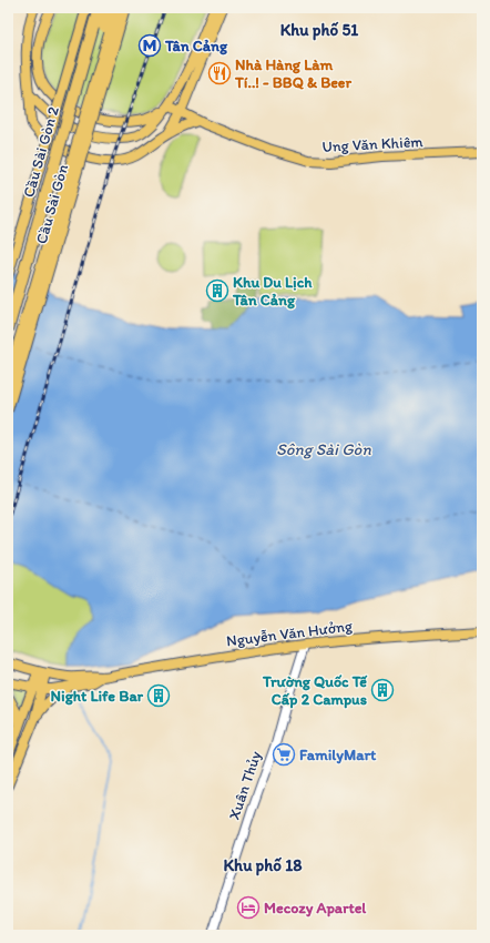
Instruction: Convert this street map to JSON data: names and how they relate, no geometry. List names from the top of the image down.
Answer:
{
  "streets": {
    "highway": ["Cầu Sài Gòn 2", "Cầu Sài Gòn"],
    "main road": ["Ung Văn Khiêm", "Nguyễn Văn Hưởng"],
    "street": ["Xuân Thủy"]
  },
  "crossings": [
    ["Nguyễn Văn Hưởng", "Xuân Thủy"]
  ],
  "districts": ["Khu phố 51", "Khu phố 18"],
  "water": ["Sông Sài Gòn"],
  "places": {
    "metro station": ["Tân Cảng"],
    "restaurant": ["Nhà Hàng Làm Tí..! - BBQ & Beer"],
    "building": ["Khu Du Lịch Tân Cảng", "Trường Quốc Tế Cấp 2 Campus", "Night Life Bar"],
    "supermarket": ["FamilyMart"],
    "hotel": ["Mecozy Apartel"]
  }
}
